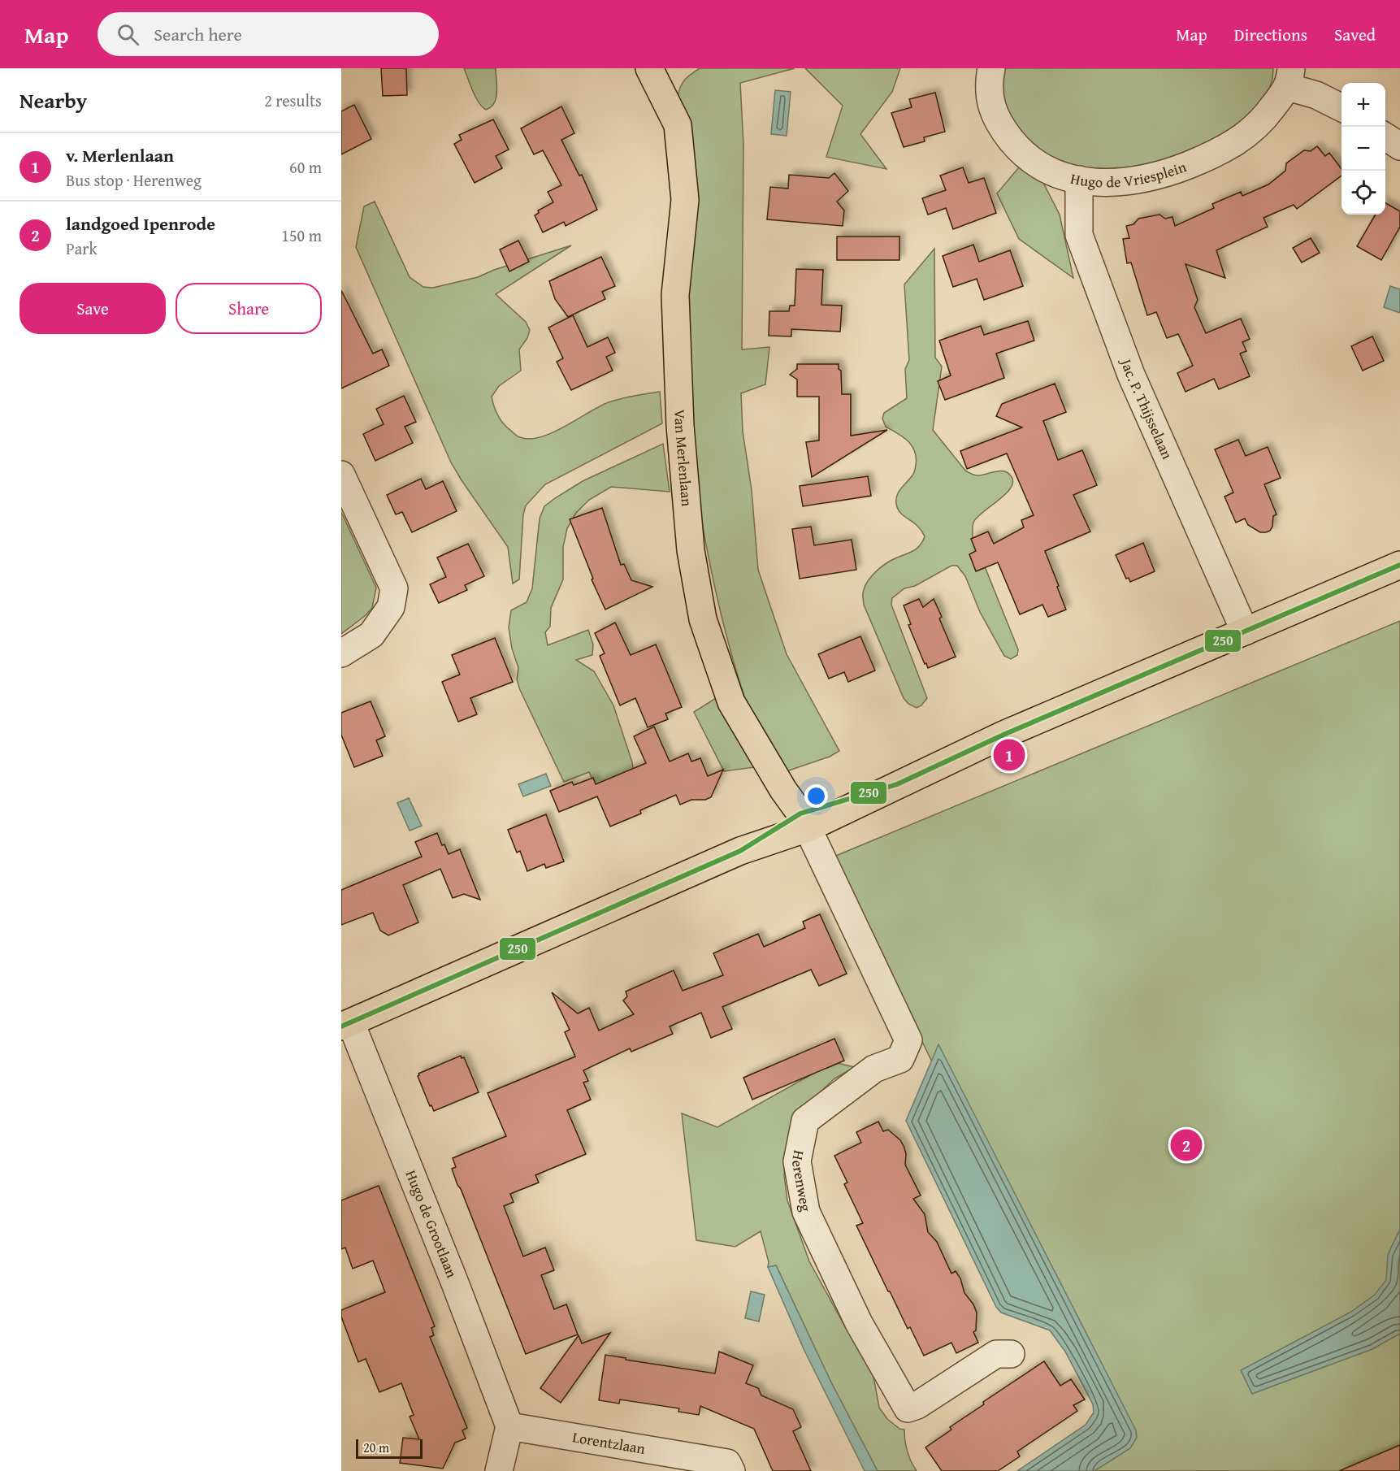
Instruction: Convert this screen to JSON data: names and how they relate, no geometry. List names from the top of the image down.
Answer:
{
  "streets": {
    "main road": ["Van Merlenlaan"],
    "street": [
      "Hugo de Vriesplein",
      "Jac. P. Thijsselaan",
      "Herenweg",
      "Hugo de Grootlaan",
      "Lorentzlaan"
    ]
  },
  "crossings": [
    ["Hugo de Vriesplein", "Jac. P. Thijsselaan"],
    ["Van Merlenlaan", "Herenweg"],
    ["Hugo de Grootlaan", "Lorentzlaan"]
  ],
  "lines": ["transit line 250"],
  "scale_bar": "20 m",
  "page": {
    "header": "Map",
    "search": "Search here",
    "nav": ["Map", "Directions", "Saved"],
    "heading": ["Nearby", "2 results"],
    "map_buttons": ["+", "−"],
    "list": [
      {
        "mark": "1",
        "name": "v. Merlenlaan",
        "note": "Bus stop · Herenweg",
        "value": "60 m"
      },
      {
        "mark": "2",
        "name": "landgoed Ipenrode",
        "note": "Park",
        "value": "150 m"
      }
    ],
    "buttons": ["Save", "Share"],
    "pins": ["1", "2"],
    "scale": "20 m"
  }
}
